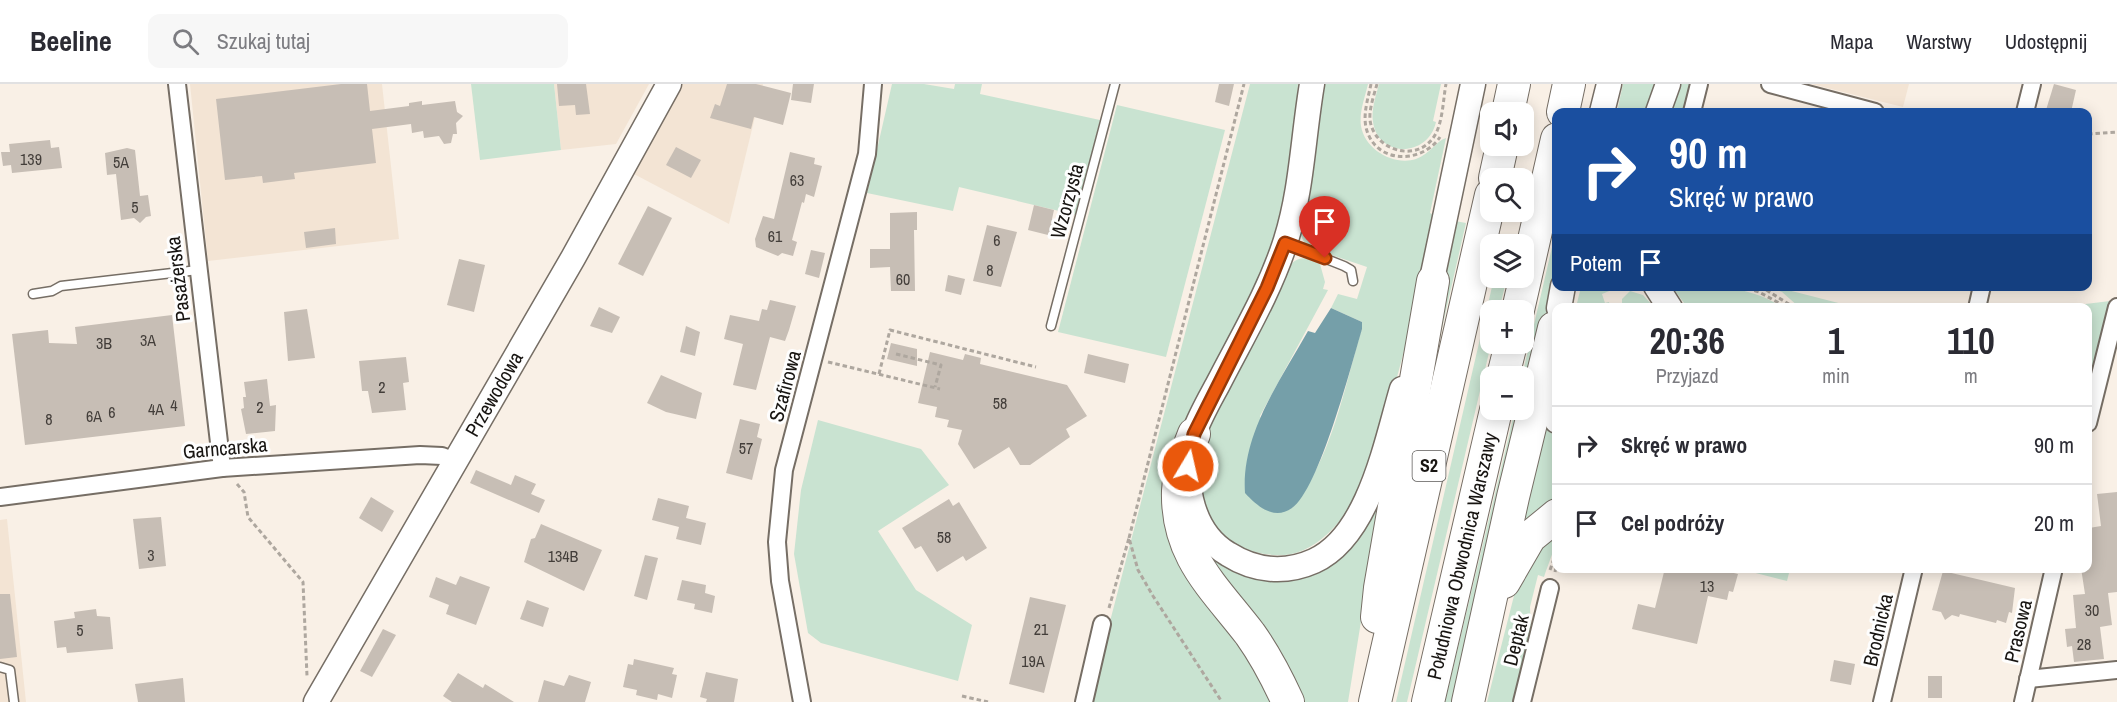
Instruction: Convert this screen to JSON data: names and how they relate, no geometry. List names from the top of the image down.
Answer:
{
  "streets": {
    "highway": ["S2", "Południowa Obwodnica Warszawy"],
    "main road": ["Przewodowa"],
    "street": [
      "Pasażerska",
      "Szafirowa",
      "Garncarska",
      "Brodnicka",
      "Prasowa",
      "Deptak"
    ],
    "lane": ["Wzorzysta"]
  },
  "crossings": [
    ["Pasażerska", "Garncarska"],
    ["Przewodowa", "Garncarska"]
  ],
  "house_numbers": [
    "139",
    "5A",
    "63",
    "5",
    "61",
    "6",
    "8",
    "60",
    "3A",
    "3B",
    "2",
    "58",
    "4",
    "2",
    "4A",
    "6",
    "6A",
    "8",
    "57",
    "58",
    "3",
    "134B",
    "13",
    "30",
    "21",
    "5",
    "28",
    "19A"
  ],
  "page": {
    "header": "Beeline",
    "search": "Szukaj tutaj",
    "nav": ["Mapa", "Warstwy", "Udostępnij"],
    "map_buttons": ["+", "−"],
    "turn": ["90 m", "Skręć w prawo"],
    "then": "Potem",
    "eta": [
      "20:36",
      "Przyjazd",
      "1",
      "min",
      "110",
      "m"
    ],
    "list": [
      {
        "name": "Skręć w prawo",
        "value": "90 m"
      },
      {
        "name": "Cel podróży",
        "value": "20 m"
      }
    ]
  }
}
